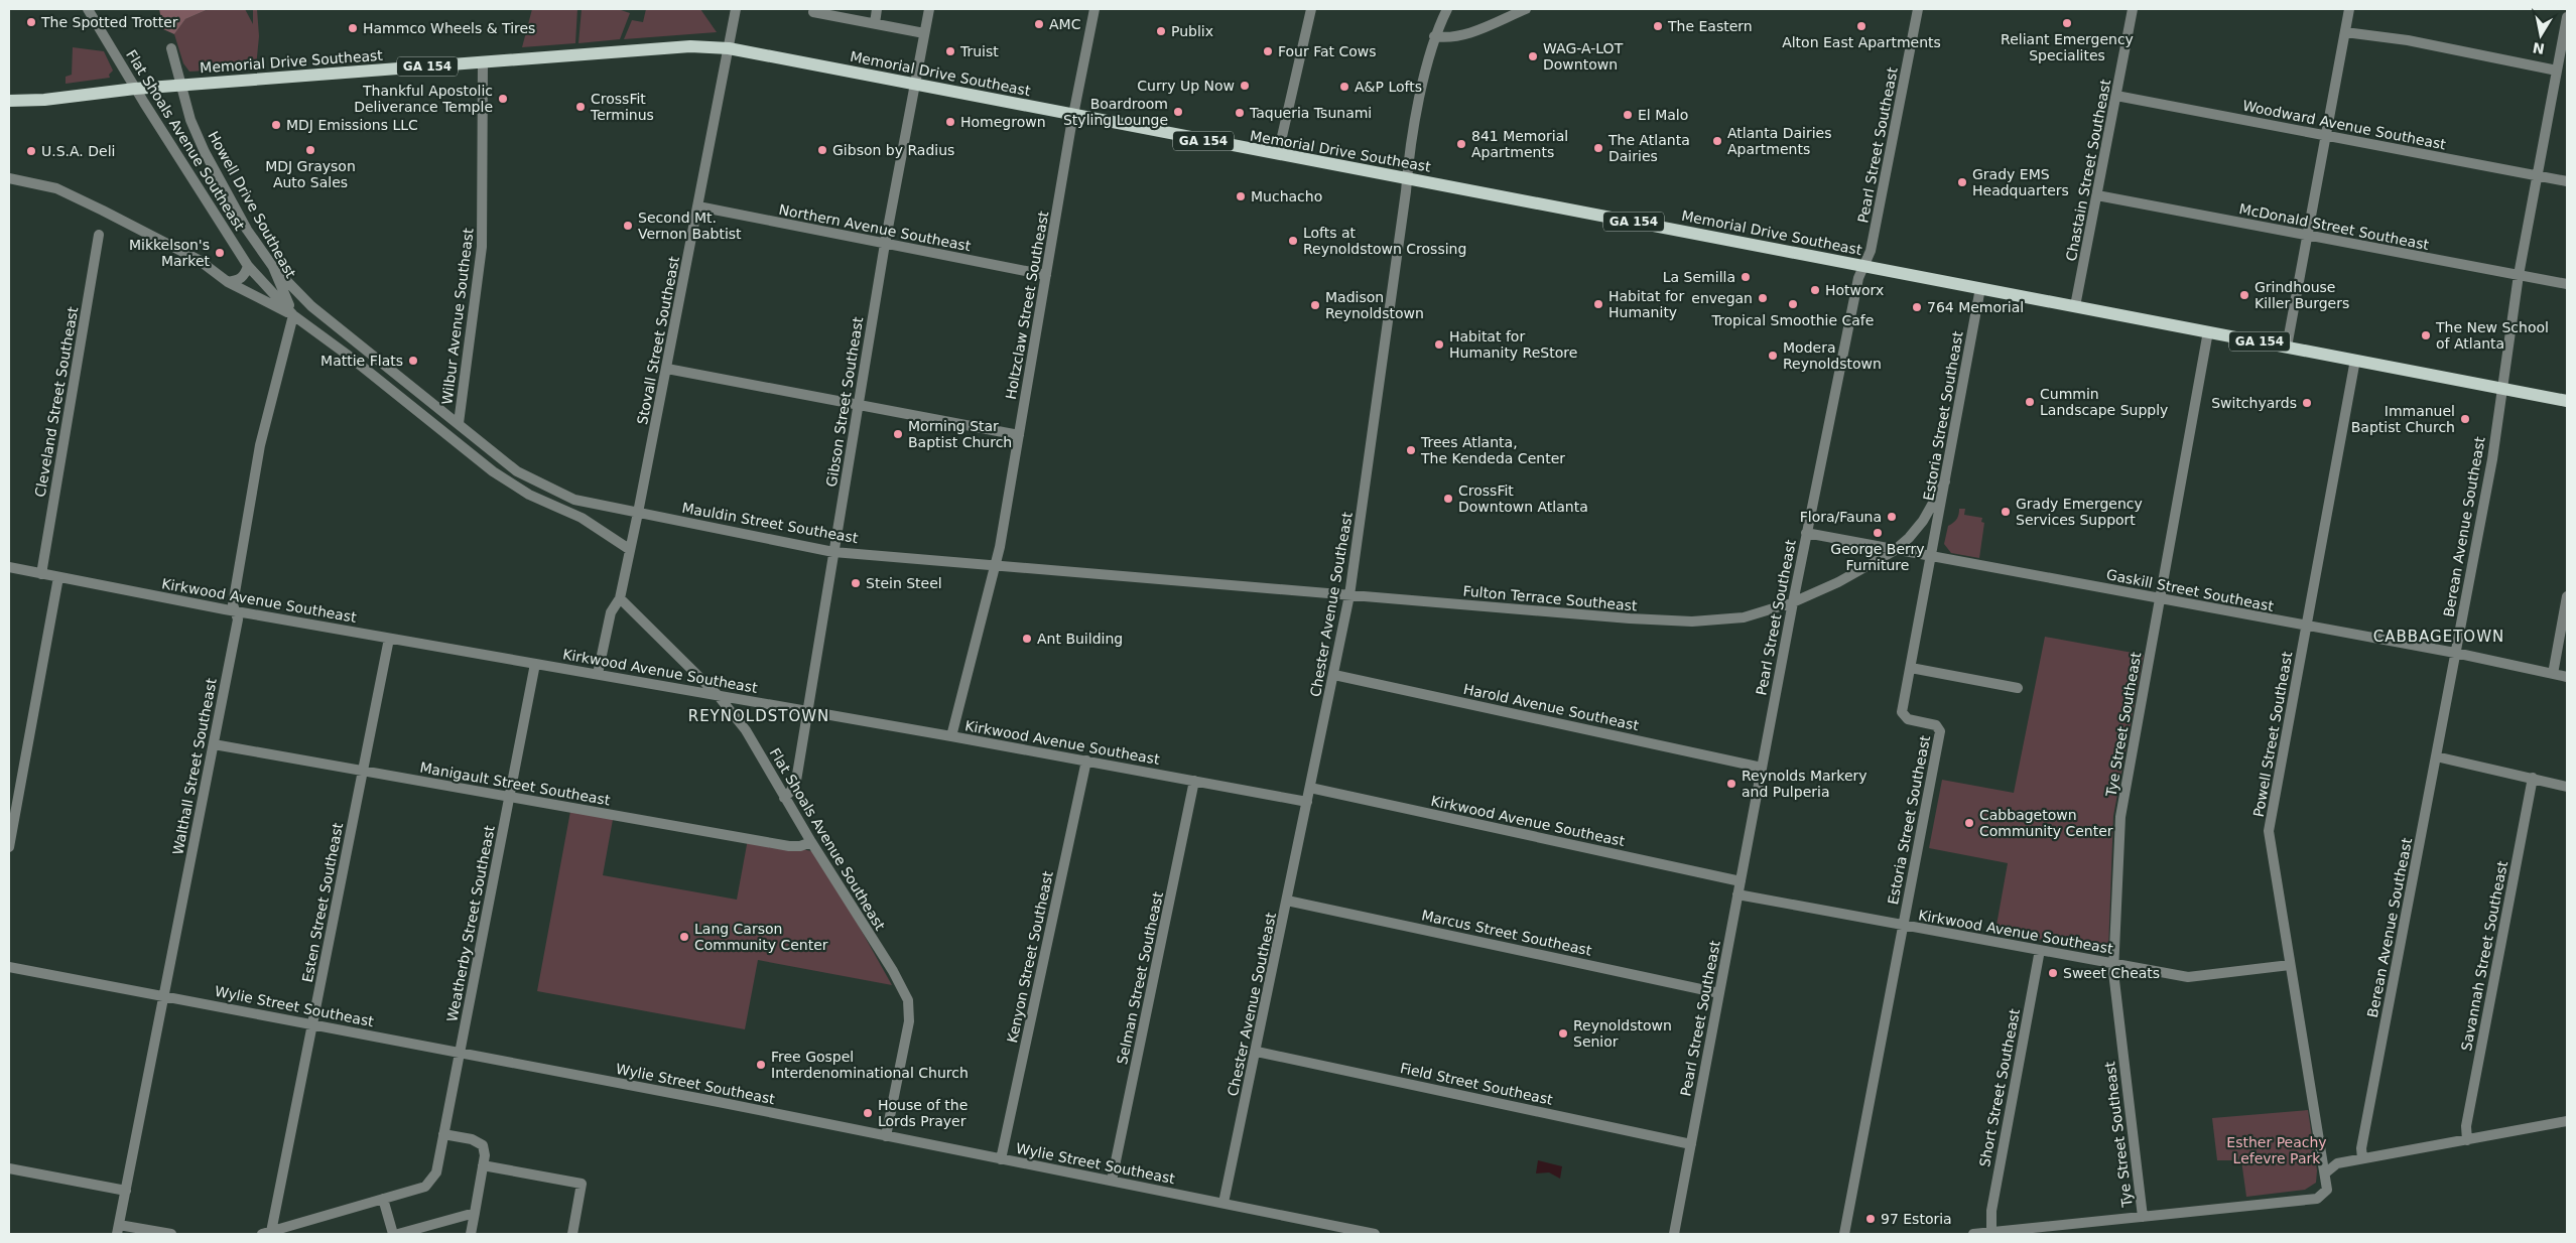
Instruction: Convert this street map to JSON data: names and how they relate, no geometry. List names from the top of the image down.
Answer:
{
  "streets": {
    "main road": ["Memorial Drive Southeast", "GA 154"],
    "street": [
      "Woodward Avenue Southeast",
      "Flat Shoals Avenue Southeast",
      "Pearl Street Southeast",
      "Chastain Street Southeast",
      "Howell Drive Southeast",
      "McDonald Street Southeast",
      "Northern Avenue Southeast",
      "Holtzclaw Street Southeast",
      "Wilbur Avenue Southeast",
      "Stovall Street Southeast",
      "Cleveland Street Southeast",
      "Gibson Street Southeast",
      "Estoria Street Southeast",
      "Mauldin Street Southeast",
      "Berean Avenue Southeast",
      "Gaskill Street Southeast",
      "Fulton Terrace Southeast",
      "Kirkwood Avenue Southeast",
      "Chester Avenue Southeast",
      "Harold Avenue Southeast",
      "Tye Street Southeast",
      "Powell Street Southeast",
      "Walthall Street Southeast",
      "Manigault Street Southeast",
      "Esten Street Southeast",
      "Weatherby Street Southeast",
      "Marcus Street Southeast",
      "Savannah Street Southeast",
      "Kenyon Street Southeast",
      "Selman Street Southeast",
      "Wylie Street Southeast",
      "Field Street Southeast",
      "Short Street Southeast"
    ]
  },
  "crossings": [
    ["Memorial Drive Southeast", "Flat Shoals Avenue Southeast"],
    ["Memorial Drive Southeast", "Pearl Street Southeast"],
    ["Memorial Drive Southeast", "Chastain Street Southeast"],
    ["Memorial Drive Southeast", "Howell Drive Southeast"],
    ["Memorial Drive Southeast", "Holtzclaw Street Southeast"],
    ["Memorial Drive Southeast", "Wilbur Avenue Southeast"],
    ["Memorial Drive Southeast", "Stovall Street Southeast"],
    ["Memorial Drive Southeast", "Gibson Street Southeast"],
    ["Memorial Drive Southeast", "Estoria Street Southeast"],
    ["Memorial Drive Southeast", "Berean Avenue Southeast"],
    ["Memorial Drive Southeast", "Chester Avenue Southeast"],
    ["Memorial Drive Southeast", "Tye Street Southeast"],
    ["Memorial Drive Southeast", "Powell Street Southeast"],
    ["Woodward Avenue Southeast", "Chastain Street Southeast"],
    ["Woodward Avenue Southeast", "Berean Avenue Southeast"],
    ["Flat Shoals Avenue Southeast", "Howell Drive Southeast"],
    ["Flat Shoals Avenue Southeast", "Stovall Street Southeast"],
    ["Flat Shoals Avenue Southeast", "Gibson Street Southeast"],
    ["Flat Shoals Avenue Southeast", "Mauldin Street Southeast"],
    ["Flat Shoals Avenue Southeast", "Kirkwood Avenue Southeast"],
    ["Flat Shoals Avenue Southeast", "Walthall Street Southeast"],
    ["Flat Shoals Avenue Southeast", "Manigault Street Southeast"],
    ["Flat Shoals Avenue Southeast", "Wylie Street Southeast"],
    ["Pearl Street Southeast", "Gaskill Street Southeast"],
    ["Pearl Street Southeast", "Fulton Terrace Southeast"],
    ["Pearl Street Southeast", "Kirkwood Avenue Southeast"],
    ["Pearl Street Southeast", "Harold Avenue Southeast"],
    ["Pearl Street Southeast", "Marcus Street Southeast"],
    ["Pearl Street Southeast", "Field Street Southeast"],
    ["Chastain Street Southeast", "McDonald Street Southeast"],
    ["McDonald Street Southeast", "Berean Avenue Southeast"],
    ["Northern Avenue Southeast", "Holtzclaw Street Southeast"],
    ["Northern Avenue Southeast", "Stovall Street Southeast"],
    ["Northern Avenue Southeast", "Gibson Street Southeast"],
    ["Holtzclaw Street Southeast", "Mauldin Street Southeast"],
    ["Holtzclaw Street Southeast", "Kirkwood Avenue Southeast"],
    ["Wilbur Avenue Southeast", "Mauldin Street Southeast"],
    ["Stovall Street Southeast", "Mauldin Street Southeast"],
    ["Stovall Street Southeast", "Kirkwood Avenue Southeast"],
    ["Cleveland Street Southeast", "Kirkwood Avenue Southeast"],
    ["Gibson Street Southeast", "Mauldin Street Southeast"],
    ["Gibson Street Southeast", "Kirkwood Avenue Southeast"],
    ["Estoria Street Southeast", "Gaskill Street Southeast"],
    ["Estoria Street Southeast", "Fulton Terrace Southeast"],
    ["Estoria Street Southeast", "Kirkwood Avenue Southeast"],
    ["Mauldin Street Southeast", "Fulton Terrace Southeast"],
    ["Berean Avenue Southeast", "Gaskill Street Southeast"],
    ["Gaskill Street Southeast", "Fulton Terrace Southeast"],
    ["Gaskill Street Southeast", "Tye Street Southeast"],
    ["Gaskill Street Southeast", "Powell Street Southeast"],
    ["Fulton Terrace Southeast", "Chester Avenue Southeast"],
    ["Kirkwood Avenue Southeast", "Chester Avenue Southeast"],
    ["Kirkwood Avenue Southeast", "Tye Street Southeast"],
    ["Kirkwood Avenue Southeast", "Powell Street Southeast"],
    ["Kirkwood Avenue Southeast", "Walthall Street Southeast"],
    ["Kirkwood Avenue Southeast", "Esten Street Southeast"],
    ["Kirkwood Avenue Southeast", "Weatherby Street Southeast"],
    ["Kirkwood Avenue Southeast", "Kenyon Street Southeast"],
    ["Kirkwood Avenue Southeast", "Selman Street Southeast"],
    ["Kirkwood Avenue Southeast", "Short Street Southeast"],
    ["Chester Avenue Southeast", "Harold Avenue Southeast"],
    ["Chester Avenue Southeast", "Marcus Street Southeast"],
    ["Chester Avenue Southeast", "Wylie Street Southeast"],
    ["Chester Avenue Southeast", "Field Street Southeast"],
    ["Tye Street Southeast", "Powell Street Southeast"],
    ["Walthall Street Southeast", "Manigault Street Southeast"],
    ["Walthall Street Southeast", "Wylie Street Southeast"],
    ["Manigault Street Southeast", "Esten Street Southeast"],
    ["Manigault Street Southeast", "Weatherby Street Southeast"],
    ["Esten Street Southeast", "Wylie Street Southeast"],
    ["Weatherby Street Southeast", "Wylie Street Southeast"],
    ["Kenyon Street Southeast", "Wylie Street Southeast"],
    ["Selman Street Southeast", "Wylie Street Southeast"]
  ],
  "districts": ["CABBAGETOWN", "REYNOLDSTOWN"],
  "parks": ["Esther Peachy Lefevre Park"],
  "places": [
    "The Spotted Trotter",
    "Reliant Emergency Specialites",
    "AMC",
    "The Eastern",
    "Alton East Apartments",
    "Hammco Wheels & Tires",
    "Publix",
    "Truist",
    "Four Fat Cows",
    "WAG-A-LOT Downtown",
    "Curry Up Now",
    "A&P Lofts",
    "Thankful Apostolic Deliverance Temple",
    "CrossFit Terminus",
    "Boardroom Styling Lounge",
    "Taqueria Tsunami",
    "El Malo",
    "Homegrown",
    "MDJ Emissions LLC",
    "Atlanta Dairies Apartments",
    "841 Memorial Apartments",
    "The Atlanta Dairies",
    "MDJ Grayson Auto Sales",
    "Gibson by Radius",
    "U.S.A. Deli",
    "Grady EMS Headquarters",
    "Muchacho",
    "Second Mt. Vernon Babtist",
    "Lofts at Reynoldstown Crossing",
    "Mikkelson's Market",
    "La Semilla",
    "Hotworx",
    "Grindhouse Killer Burgers",
    "envegan",
    "Habitat for Humanity",
    "Tropical Smoothie Cafe",
    "Madison Reynoldstown",
    "764 Memorial",
    "The New School of Atlanta",
    "Habitat for Humanity ReStore",
    "Modera Reynoldstown",
    "Mattie Flats",
    "Cummin Landscape Supply",
    "Switchyards",
    "Immanuel Baptist Church",
    "Morning Star Baptist Church",
    "Trees Atlanta, The Kendeda Center",
    "CrossFit Downtown Atlanta",
    "Grady Emergency Services Support",
    "Flora/Fauna",
    "George Berry Furniture",
    "Stein Steel",
    "Ant Building",
    "Reynolds Markery and Pulperia",
    "Cabbagetown Community Center",
    "Lang Carson Community Center",
    "Sweet Cheats",
    "Reynoldstown Senior",
    "Free Gospel Interdenominational Church",
    "House of the Lords Prayer",
    "97 Estoria"
  ],
  "north": "bottom"
}
